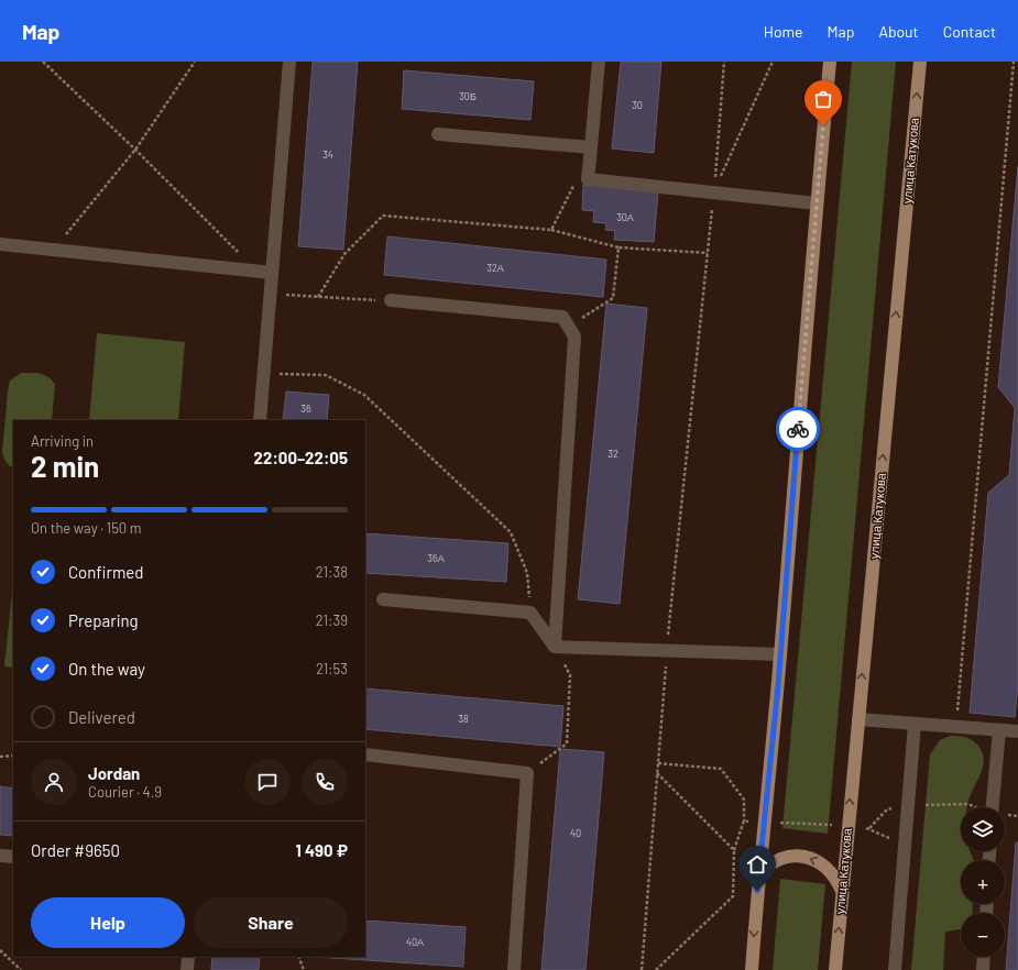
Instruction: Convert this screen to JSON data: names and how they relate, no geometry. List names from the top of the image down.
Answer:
{
  "streets": {
    "main road": ["улица Катукова"]
  },
  "house_numbers": [
    "30Б",
    "30",
    "34",
    "30А",
    "32А",
    "36",
    "32",
    "36А",
    "38",
    "40",
    "40А"
  ],
  "page": {
    "header": "Map",
    "nav": [
      "Home",
      "Map",
      "About",
      "Contact"
    ],
    "heading": ["2 min", "Arriving in", "22:00–22:05"],
    "panel": [
      "Jordan",
      "Courier · 4.9",
      "Order #9650",
      "1 490 ₽"
    ],
    "bar": "On the way · 150 m",
    "list": [
      ["Confirmed", "21:38"],
      ["Preparing", "21:39"],
      ["On the way", "21:53"],
      "Delivered"
    ],
    "map_buttons": ["+", "−"],
    "buttons": ["Help", "Share"]
  }
}
